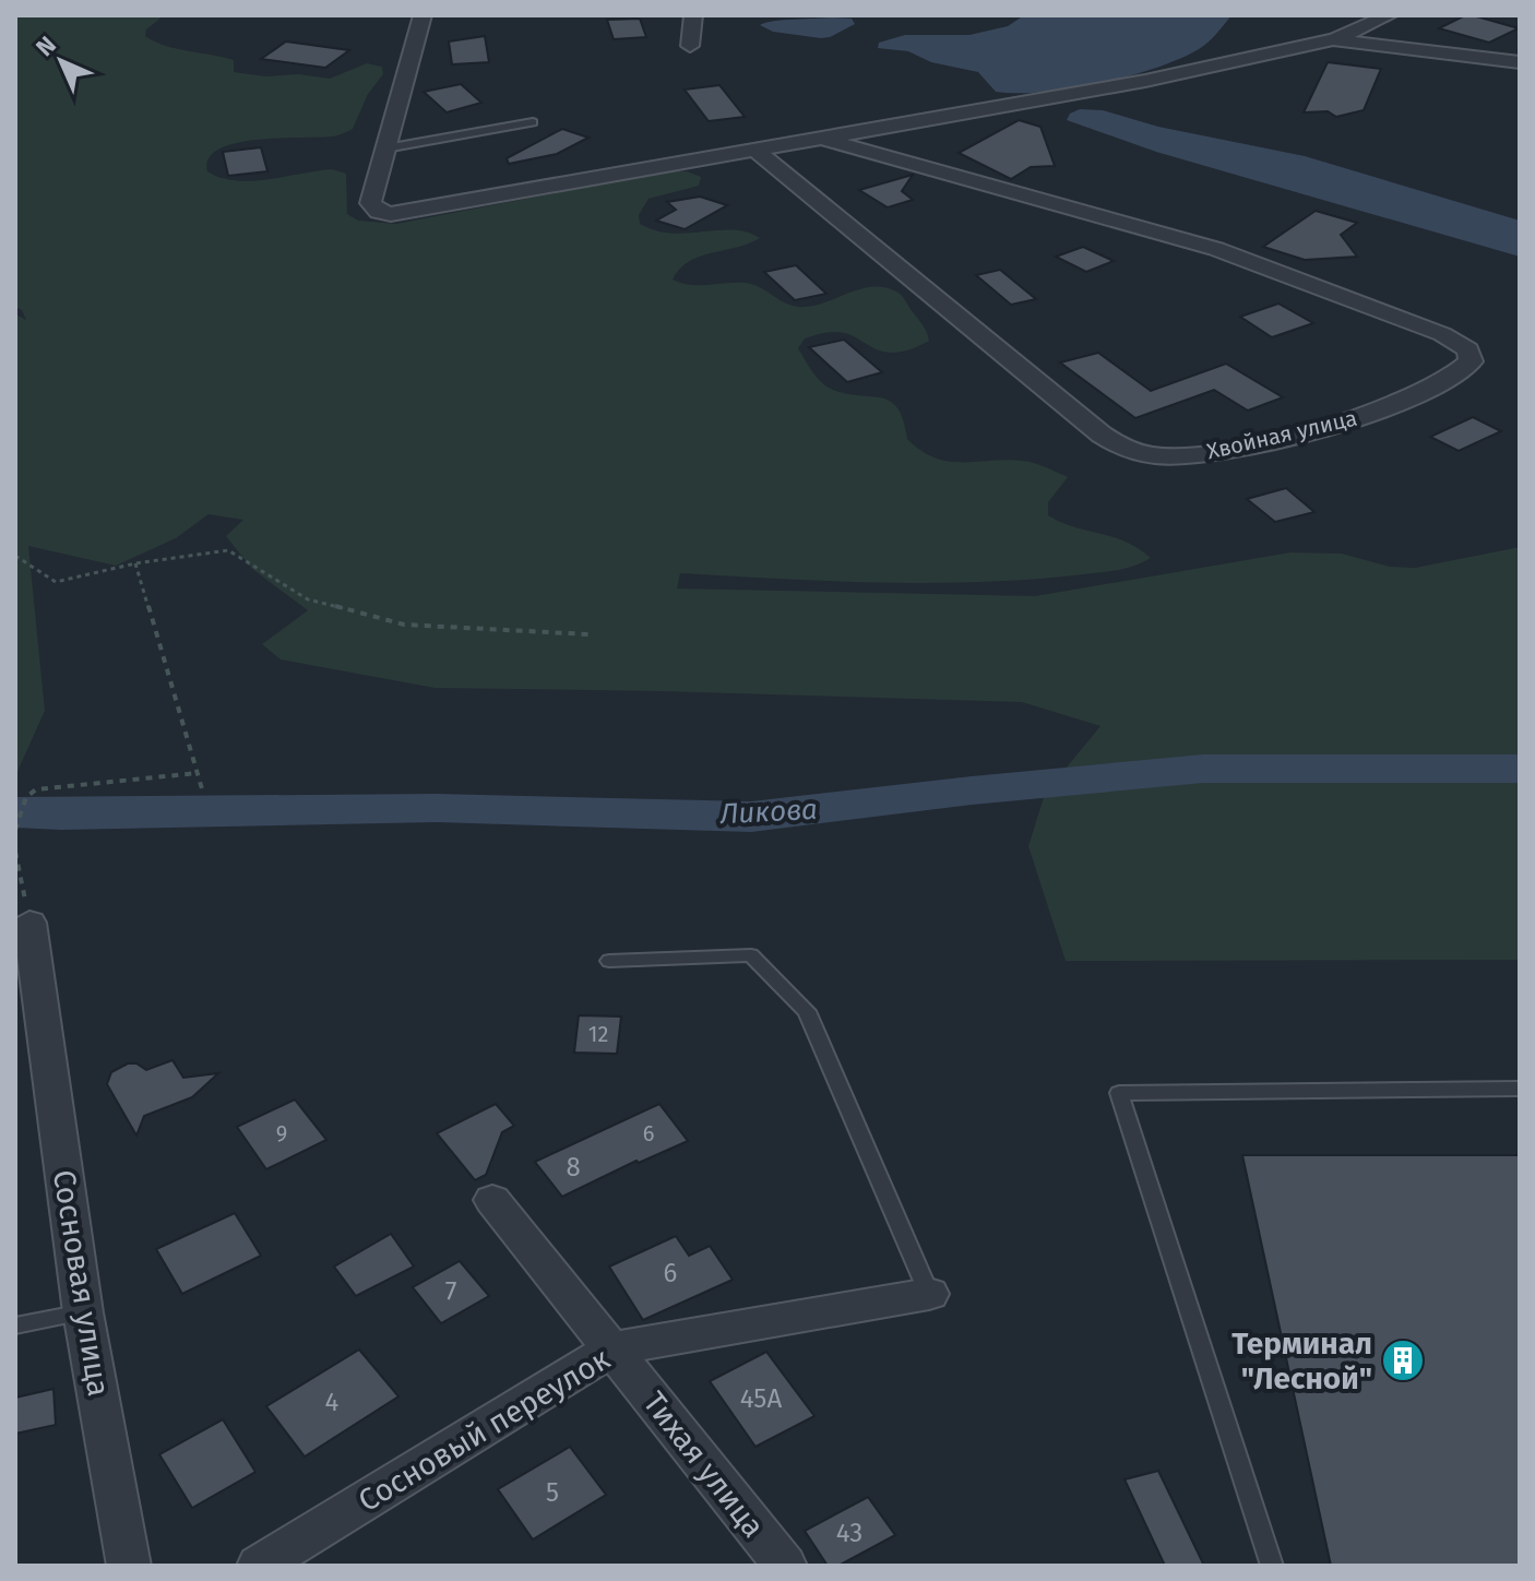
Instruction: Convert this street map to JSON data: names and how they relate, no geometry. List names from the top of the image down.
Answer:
{
  "streets": {
    "street": [
      "Хвойная улица",
      "Сосновая улица",
      "Сосновый переулок",
      "Тихая улица"
    ]
  },
  "crossings": [
    ["Сосновый переулок", "Тихая улица"]
  ],
  "water": ["Ликова"],
  "places": {
    "building": ["Терминал \"Лесной\""]
  },
  "house_numbers": [
    "12",
    "9",
    "6",
    "8",
    "6",
    "7",
    "45А",
    "4",
    "5",
    "43"
  ],
  "north": "top left"
}
